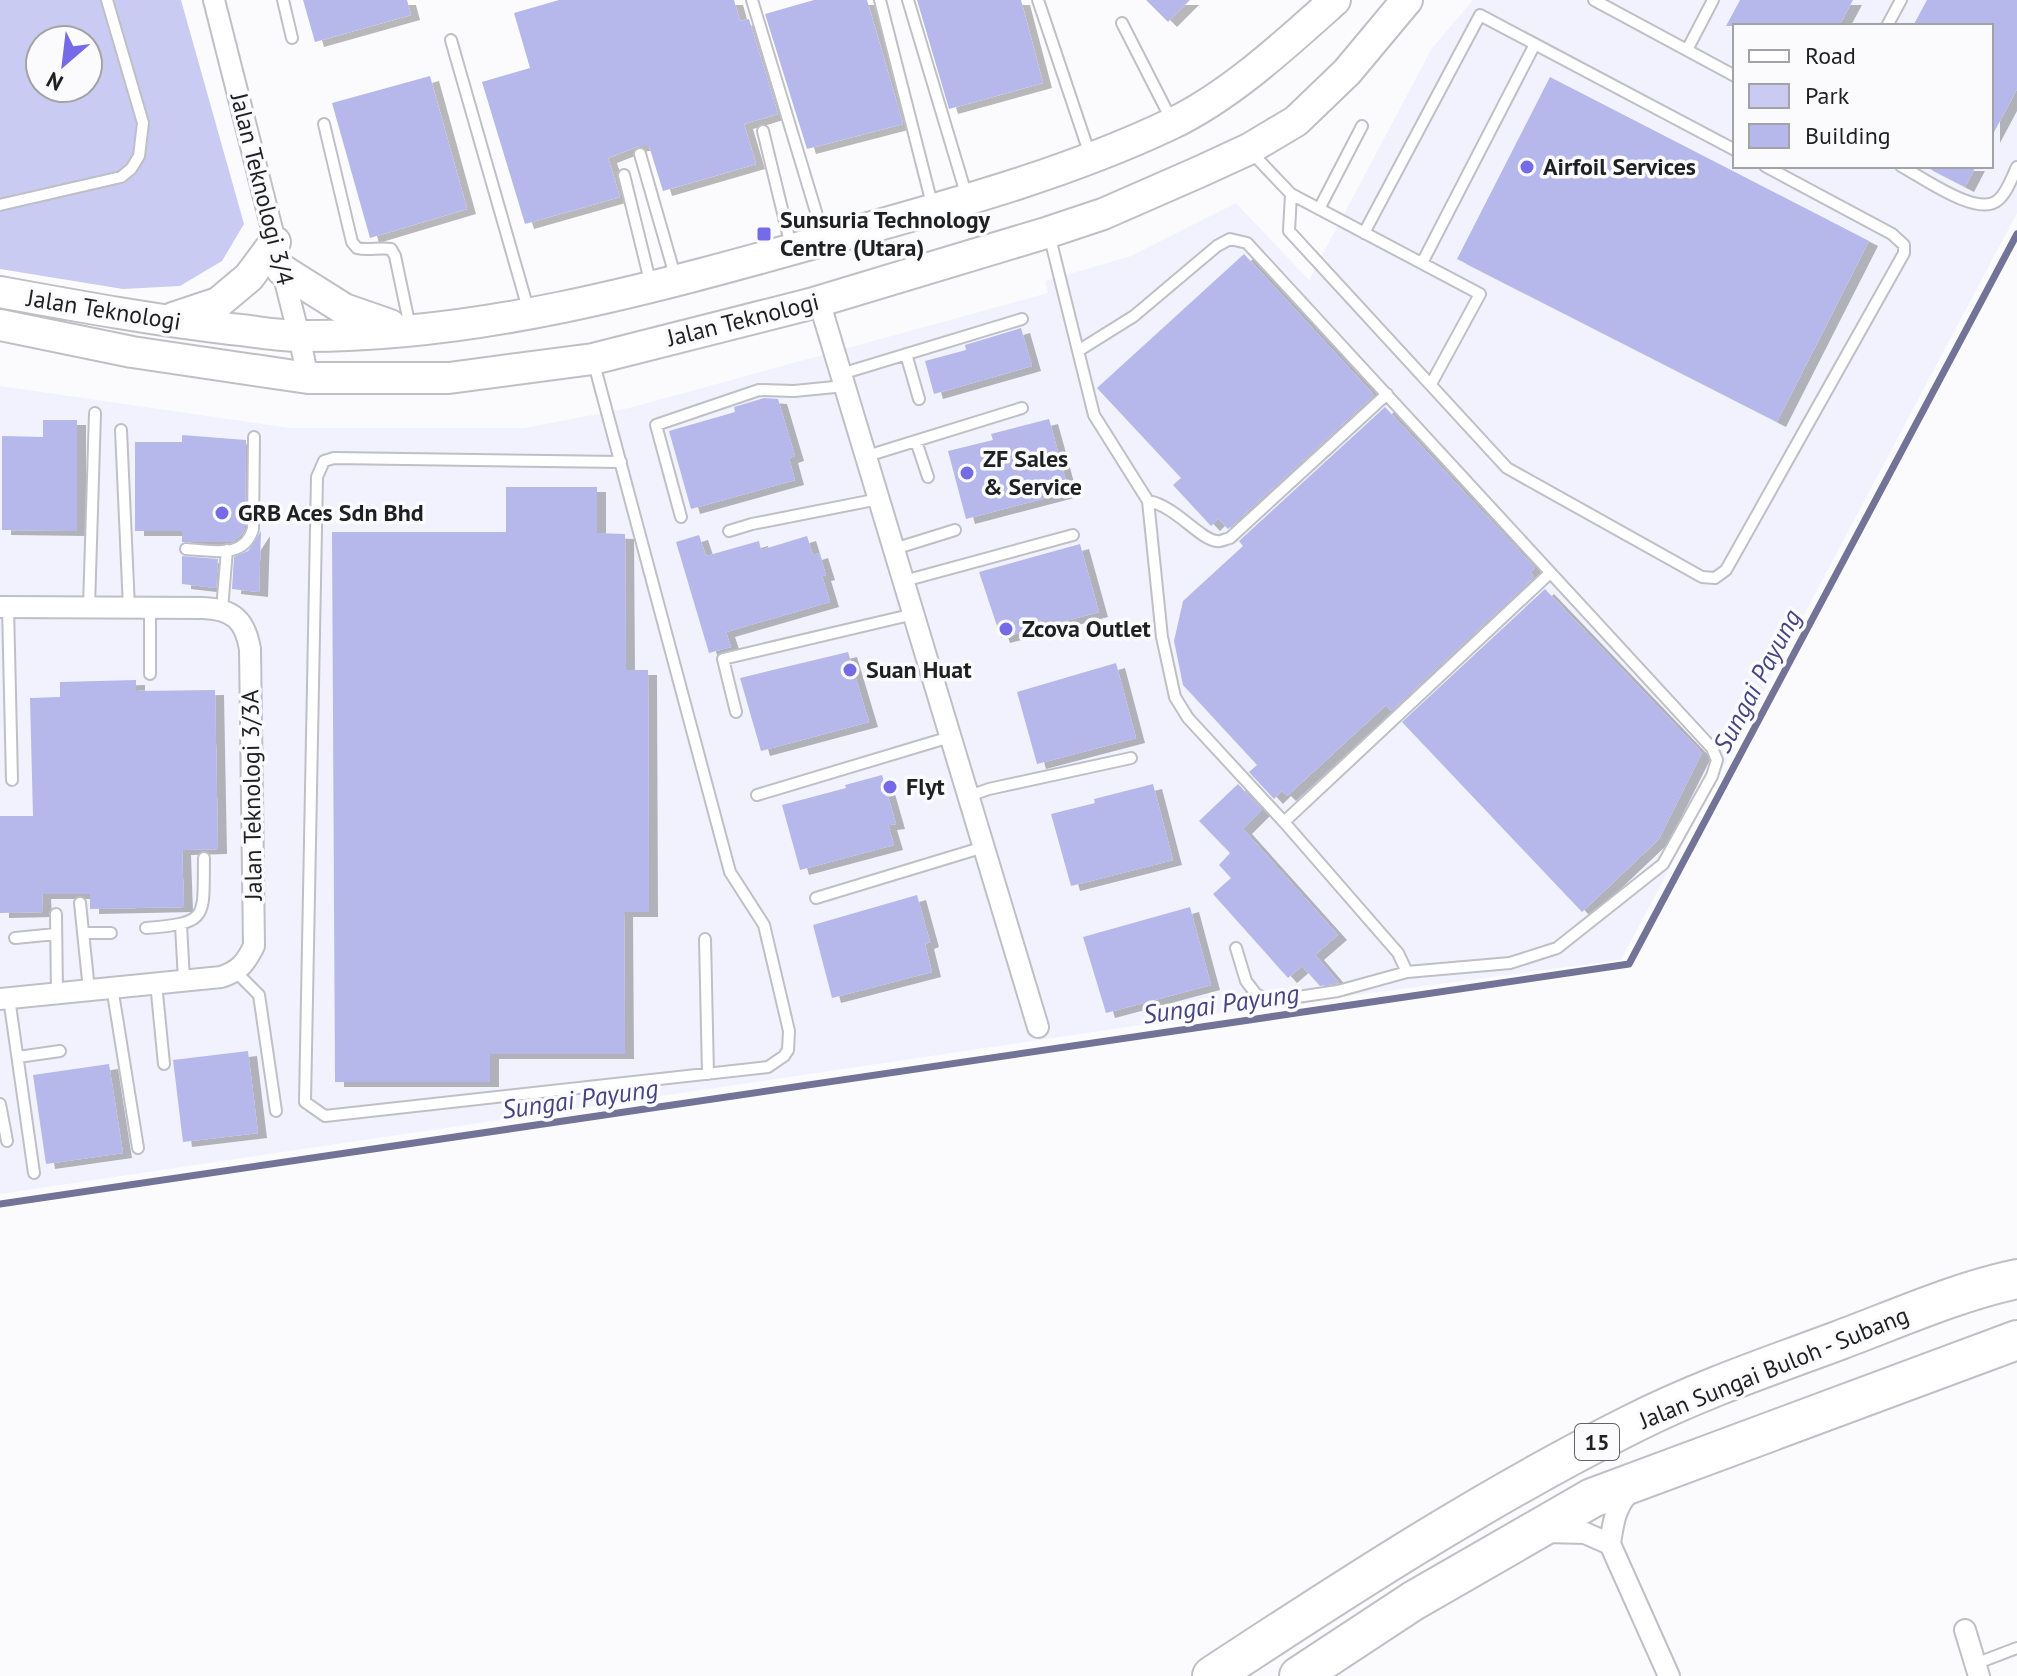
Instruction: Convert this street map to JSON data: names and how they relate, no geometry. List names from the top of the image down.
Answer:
{
  "streets": {
    "highway": ["Jalan Sungai Buloh - Subang", "15"],
    "street": ["Jalan Teknologi 3/4", "Jalan Teknologi", "Jalan Teknologi 3/3A"]
  },
  "crossings": [
    ["Jalan Teknologi 3/4", "Jalan Teknologi"]
  ],
  "water": ["Sungai Payung"],
  "places": {
    "other": [
      "Airfoil Services",
      "ZF Sales & Service",
      "GRB Aces Sdn Bhd",
      "Zcova Outlet",
      "Suan Huat",
      "Flyt"
    ],
    "transit": ["Sunsuria Technology Centre (Utara)"]
  },
  "legend": ["Road", "Park", "Building"],
  "north": "bottom left"
}
